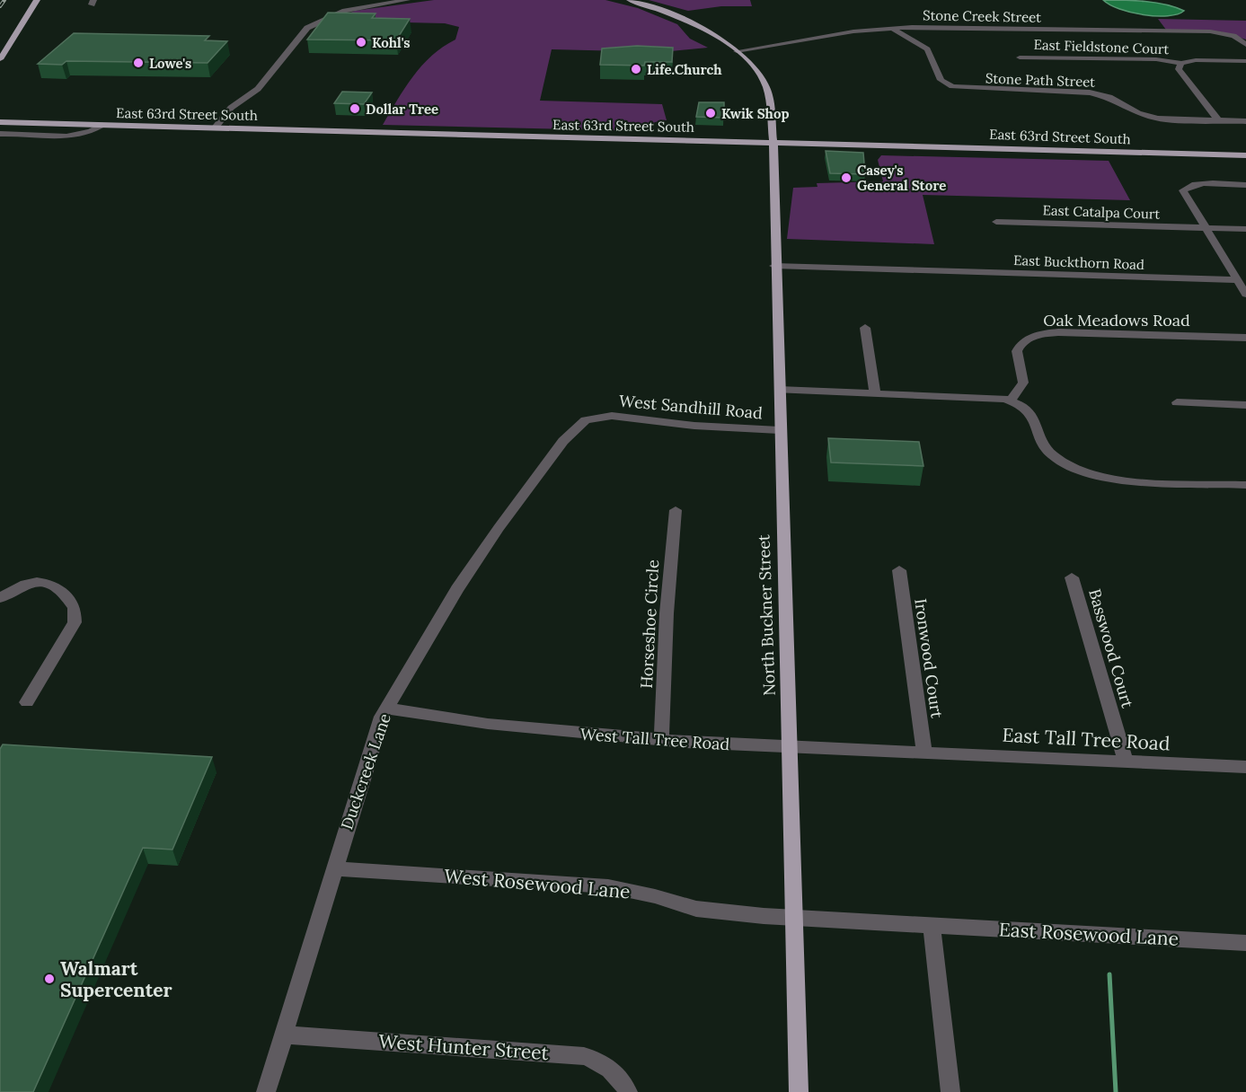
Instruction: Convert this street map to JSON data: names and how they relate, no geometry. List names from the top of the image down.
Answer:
{
  "streets": {
    "main road": ["East 63rd Street South", "North Buckner Street"],
    "street": [
      "Stone Creek Street",
      "East Fieldstone Court",
      "Stone Path Street",
      "East Catalpa Court",
      "East Buckthorn Road",
      "Oak Meadows Road",
      "West Sandhill Road",
      "Horseshoe Circle",
      "Basswood Court",
      "Ironwood Court",
      "West Tall Tree Road",
      "East Tall Tree Road",
      "Duckcreek Lane",
      "West Rosewood Lane",
      "East Rosewood Lane",
      "West Hunter Street"
    ]
  },
  "crossings": [
    ["Stone Creek Street", "Stone Path Street"],
    ["Stone Creek Street", "North Buckner Street"],
    ["East 63rd Street South", "North Buckner Street"],
    ["East Buckthorn Road", "North Buckner Street"],
    ["Oak Meadows Road", "West Sandhill Road"],
    ["West Sandhill Road", "North Buckner Street"],
    ["West Sandhill Road", "Duckcreek Lane"],
    ["North Buckner Street", "West Tall Tree Road"],
    ["North Buckner Street", "West Rosewood Lane"],
    ["Horseshoe Circle", "West Tall Tree Road"],
    ["Basswood Court", "East Tall Tree Road"],
    ["Ironwood Court", "West Tall Tree Road"],
    ["Ironwood Court", "East Tall Tree Road"],
    ["West Tall Tree Road", "East Tall Tree Road"],
    ["West Tall Tree Road", "Duckcreek Lane"],
    ["Duckcreek Lane", "West Rosewood Lane"],
    ["Duckcreek Lane", "West Hunter Street"],
    ["West Rosewood Lane", "East Rosewood Lane"]
  ],
  "places": [
    "Kohl's",
    "Lowe's",
    "Life.Church",
    "Dollar Tree",
    "Kwik Shop",
    "Casey's General Store",
    "Walmart Supercenter"
  ]
}
